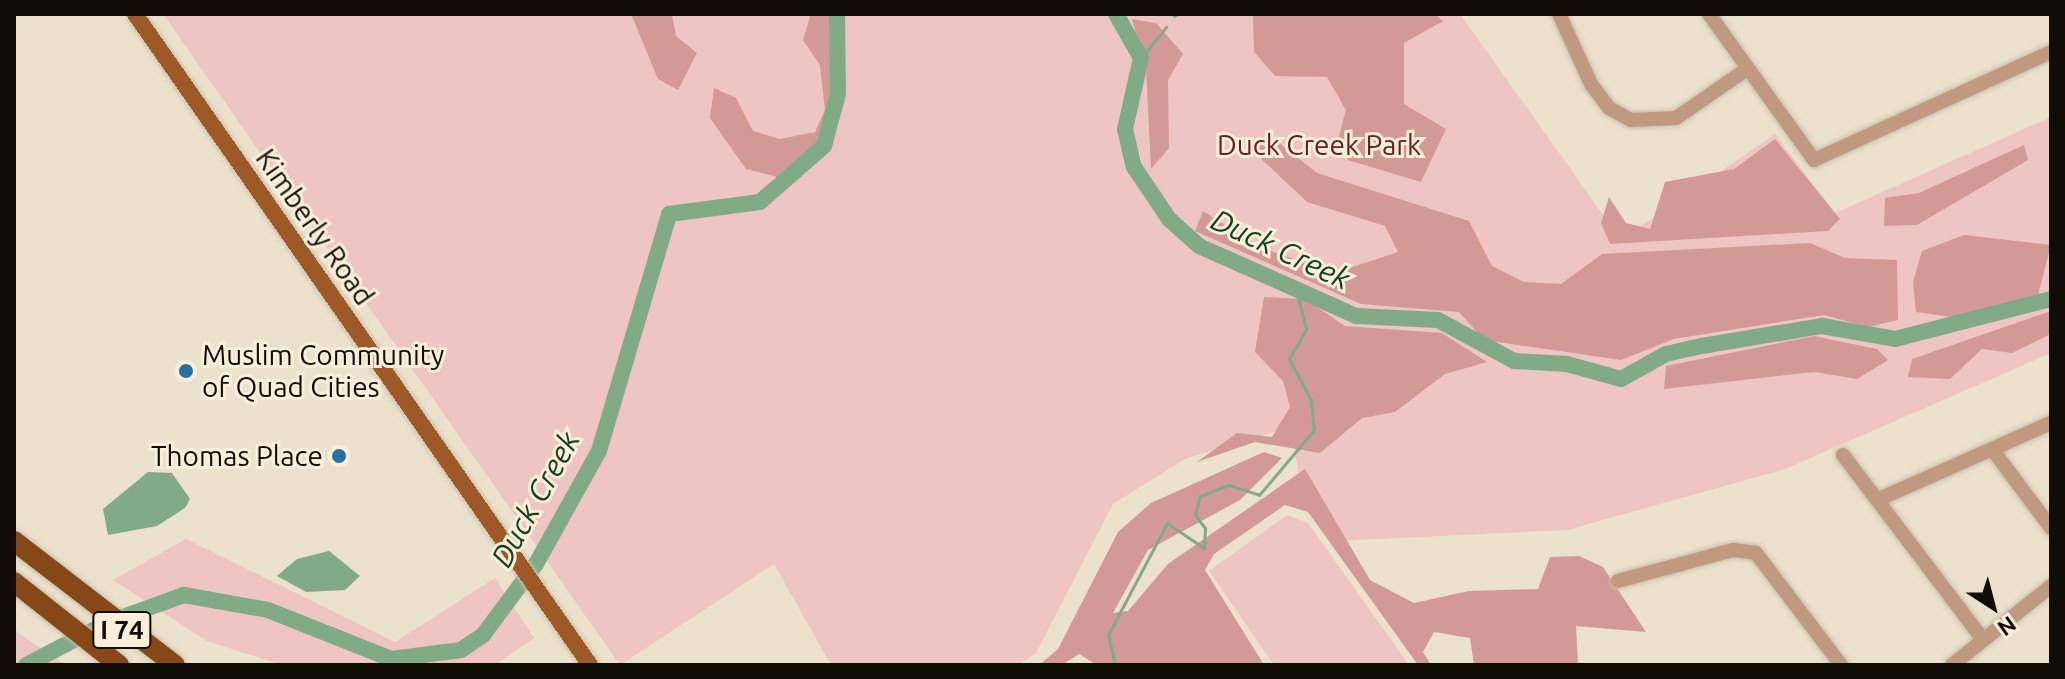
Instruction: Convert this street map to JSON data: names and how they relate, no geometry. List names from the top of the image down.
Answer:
{
  "streets": {
    "highway": ["I 74"],
    "main road": ["Kimberly Road"]
  },
  "water": ["Duck Creek"],
  "parks": ["Duck Creek Park"],
  "places": ["Muslim Community of Quad Cities", "Thomas Place"],
  "north": "bottom right"
}
